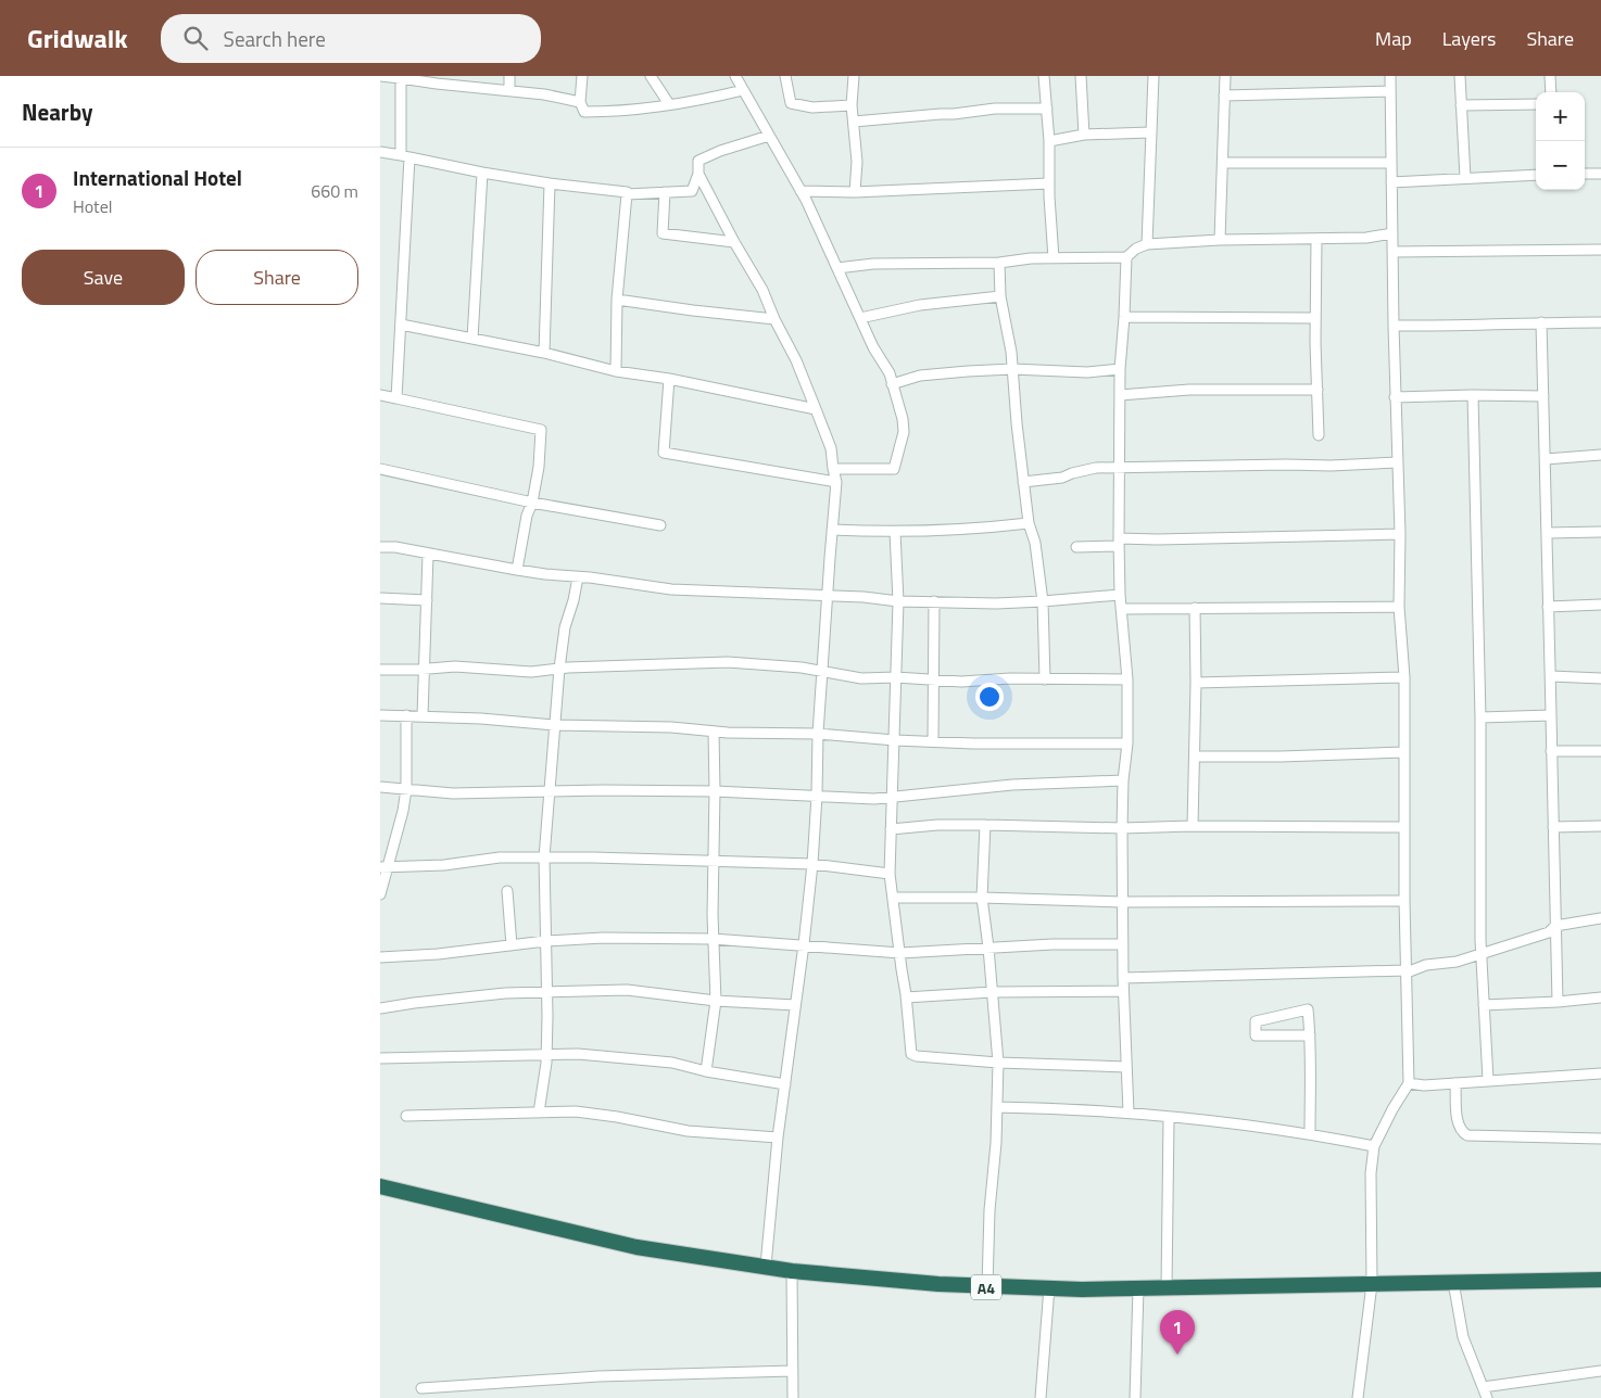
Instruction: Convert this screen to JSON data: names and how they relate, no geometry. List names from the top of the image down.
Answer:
{
  "streets": {
    "highway": ["A4"]
  },
  "page": {
    "header": "Gridwalk",
    "search": "Search here",
    "nav": ["Map", "Layers", "Share"],
    "heading": "Nearby",
    "map_buttons": ["+", "−"],
    "list": [
      {
        "mark": "1",
        "name": "International Hotel",
        "note": "Hotel",
        "value": "660 m"
      }
    ],
    "buttons": ["Save", "Share"],
    "pins": "1"
  }
}
